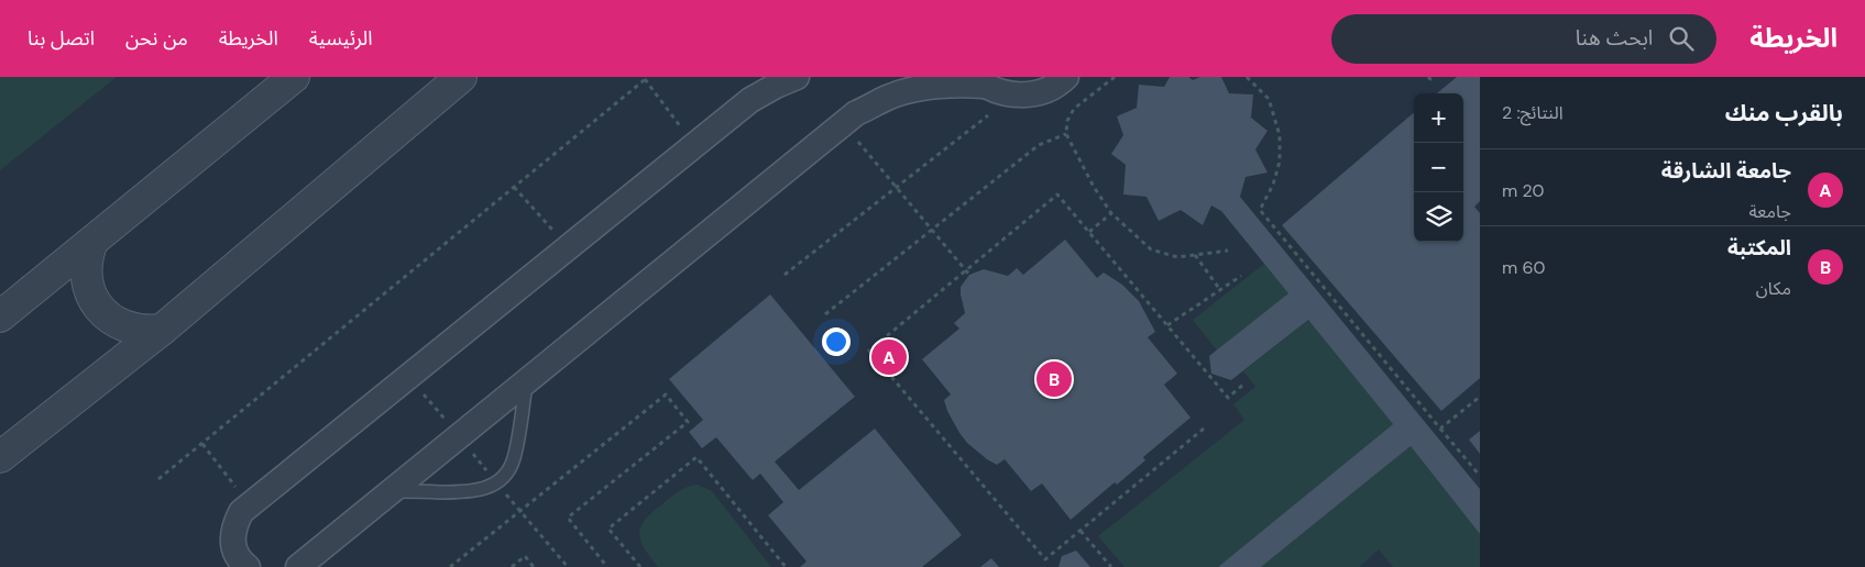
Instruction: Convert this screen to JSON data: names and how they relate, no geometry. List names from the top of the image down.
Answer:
{
  "page": {
    "header": "الخريطة",
    "search": "ابحث هنا",
    "nav": [
      "الرئيسية",
      "الخريطة",
      "من نحن",
      "اتصل بنا"
    ],
    "heading": ["بالقرب منك", "النتائج: 2"],
    "map_buttons": ["+", "−"],
    "list": [
      {
        "mark": "A",
        "name": "جامعة الشارقة",
        "note": "جامعة",
        "value": "20 m"
      },
      {
        "mark": "B",
        "name": "المكتبة",
        "note": "مكان",
        "value": "60 m"
      }
    ],
    "pins": ["A", "B"]
  }
}
